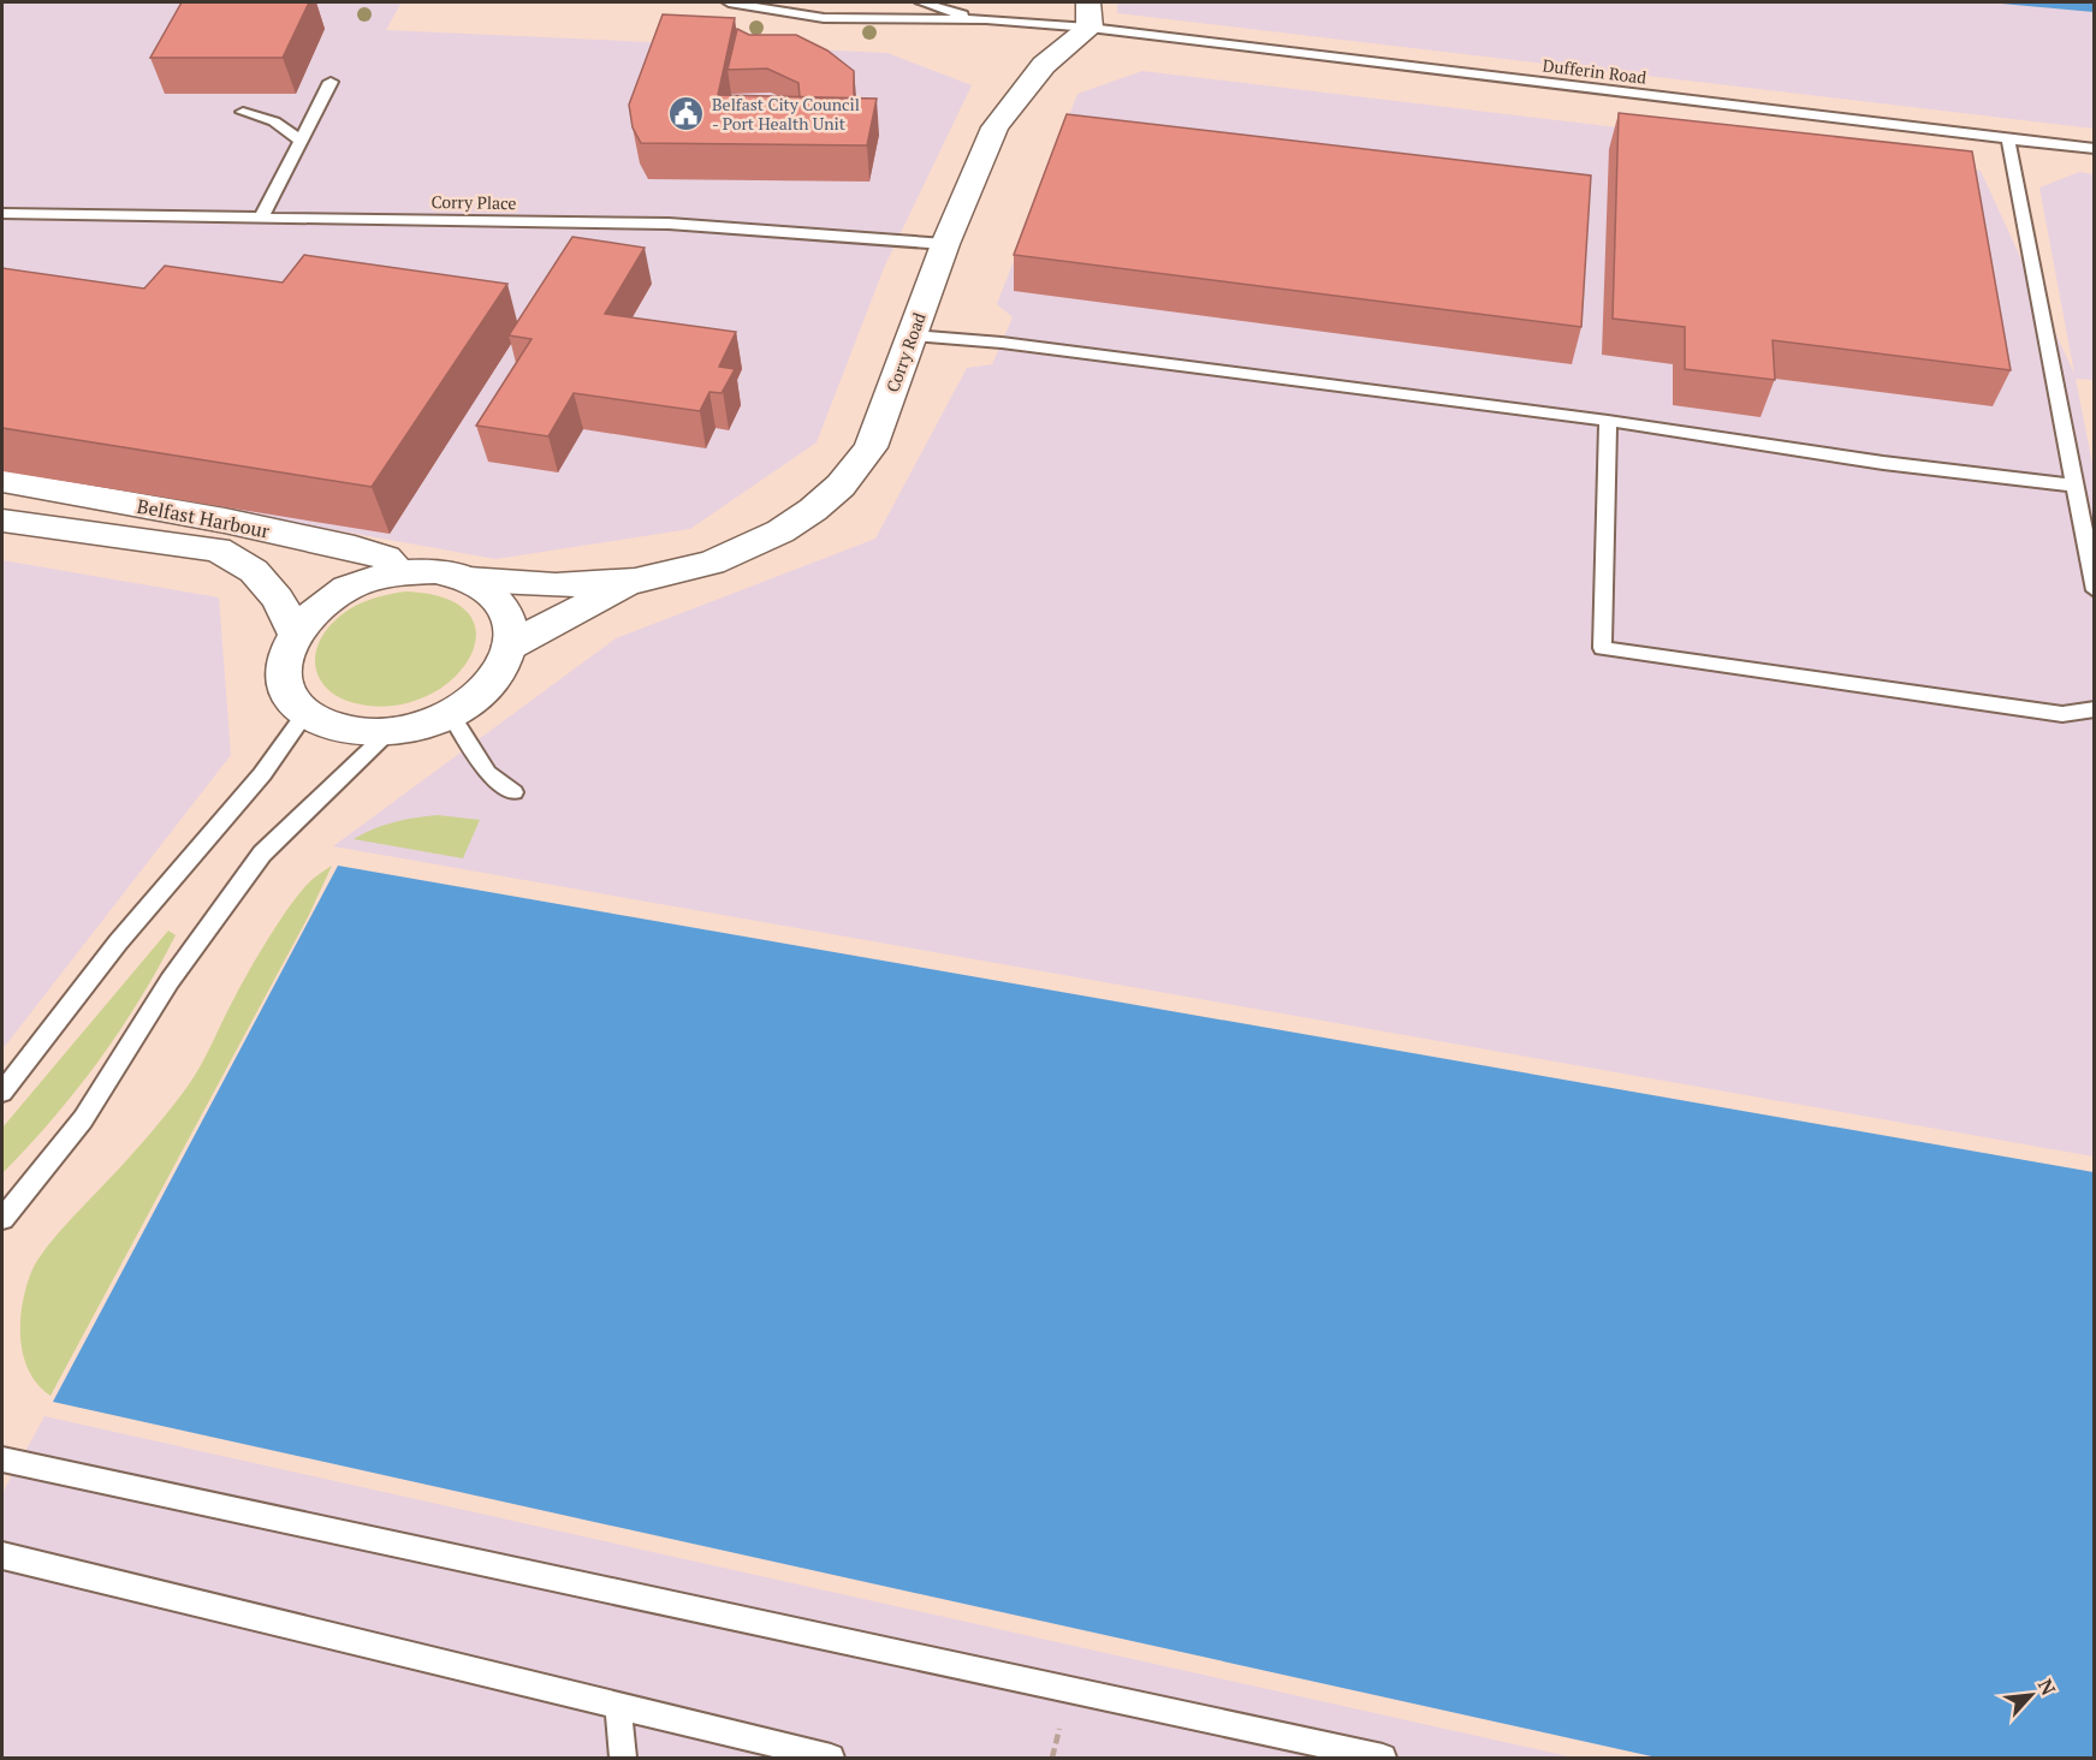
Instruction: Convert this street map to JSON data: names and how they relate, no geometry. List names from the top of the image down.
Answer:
{
  "streets": {
    "street": ["Corry Road", "Belfast Harbour"],
    "lane": ["Dufferin Road", "Corry Place"]
  },
  "crossings": [
    ["Dufferin Road", "Corry Road"],
    ["Corry Place", "Corry Road"],
    ["Corry Road", "Belfast Harbour"]
  ],
  "places": {
    "public building": ["Belfast City Council - Port Health Unit"]
  },
  "north": "top right"
}
